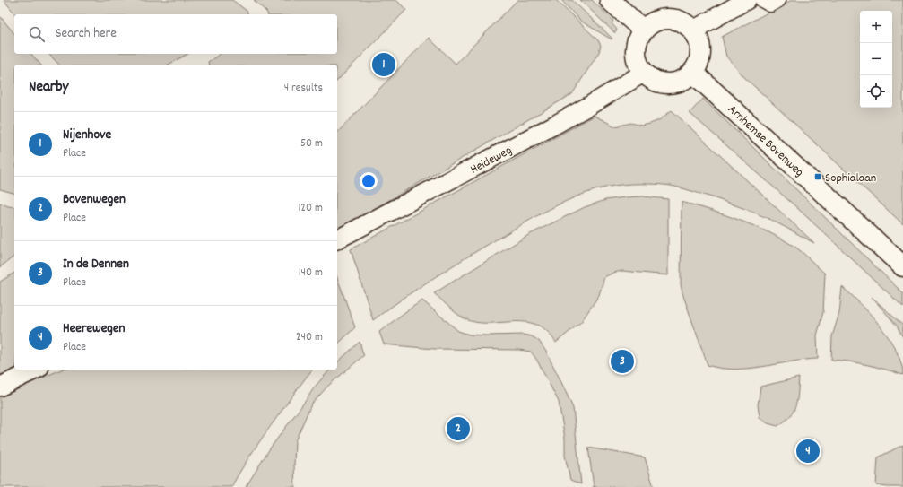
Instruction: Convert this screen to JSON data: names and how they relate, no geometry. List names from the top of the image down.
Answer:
{
  "streets": {
    "main road": ["Arnhemse Bovenweg"],
    "street": ["Heideweg"]
  },
  "crossings": [
    ["Arnhemse Bovenweg", "Heideweg"]
  ],
  "places": {
    "transit": ["Sophialaan"]
  },
  "page": {
    "map_buttons": ["+", "−"],
    "search": "Search here",
    "pins": [
      "1",
      "3",
      "2",
      "4"
    ],
    "heading": ["Nearby", "4 results"],
    "list": [
      {
        "mark": "1",
        "name": "Nijenhove",
        "note": "Place",
        "value": "50 m"
      },
      {
        "mark": "2",
        "name": "Bovenwegen",
        "note": "Place",
        "value": "120 m"
      },
      {
        "mark": "3",
        "name": "In de Dennen",
        "note": "Place",
        "value": "140 m"
      },
      {
        "mark": "4",
        "name": "Heerewegen",
        "note": "Place",
        "value": "240 m"
      }
    ]
  }
}
